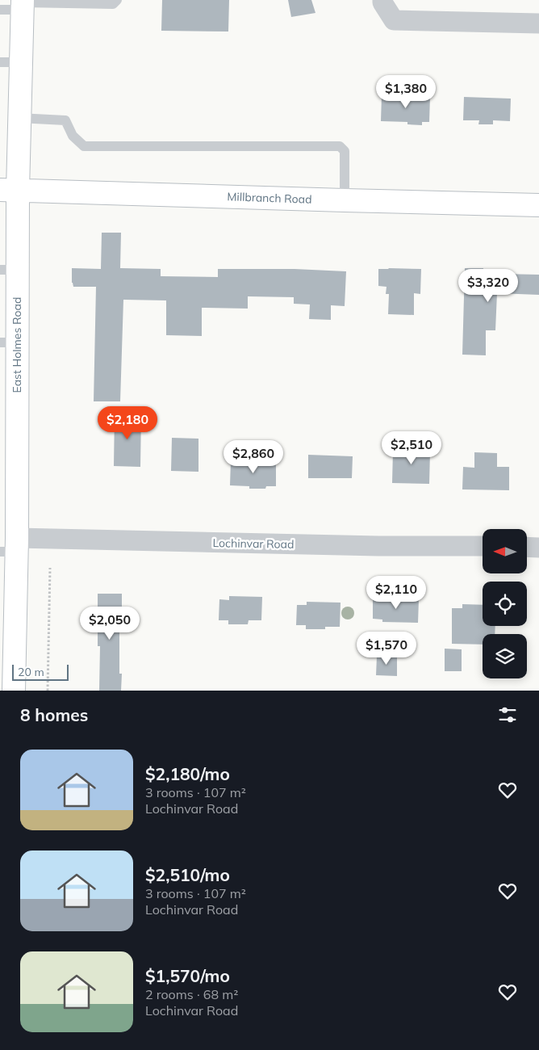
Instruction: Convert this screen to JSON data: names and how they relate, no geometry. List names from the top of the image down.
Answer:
{
  "streets": {
    "main road": ["Millbranch Road", "East Holmes Road"],
    "street": ["Lochinvar Road"]
  },
  "crossings": [
    ["Millbranch Road", "East Holmes Road"],
    ["East Holmes Road", "Lochinvar Road"]
  ],
  "scale_bar": "20 m",
  "north": "left",
  "page": {
    "price": [
      "$1,380",
      "$3,320",
      "$2,180",
      "$2,510",
      "$2,860",
      "$2,110",
      "$2,050",
      "$1,570"
    ],
    "scale": "20 m",
    "heading": "8 homes",
    "list": [
      {
        "name": "$2,180/mo",
        "note": "3 rooms · 107 m² · Lochinvar Road"
      },
      {
        "name": "$2,510/mo",
        "note": "3 rooms · 107 m² · Lochinvar Road"
      },
      {
        "name": "$1,570/mo",
        "note": "2 rooms · 68 m² · Lochinvar Road"
      }
    ]
  }
}
